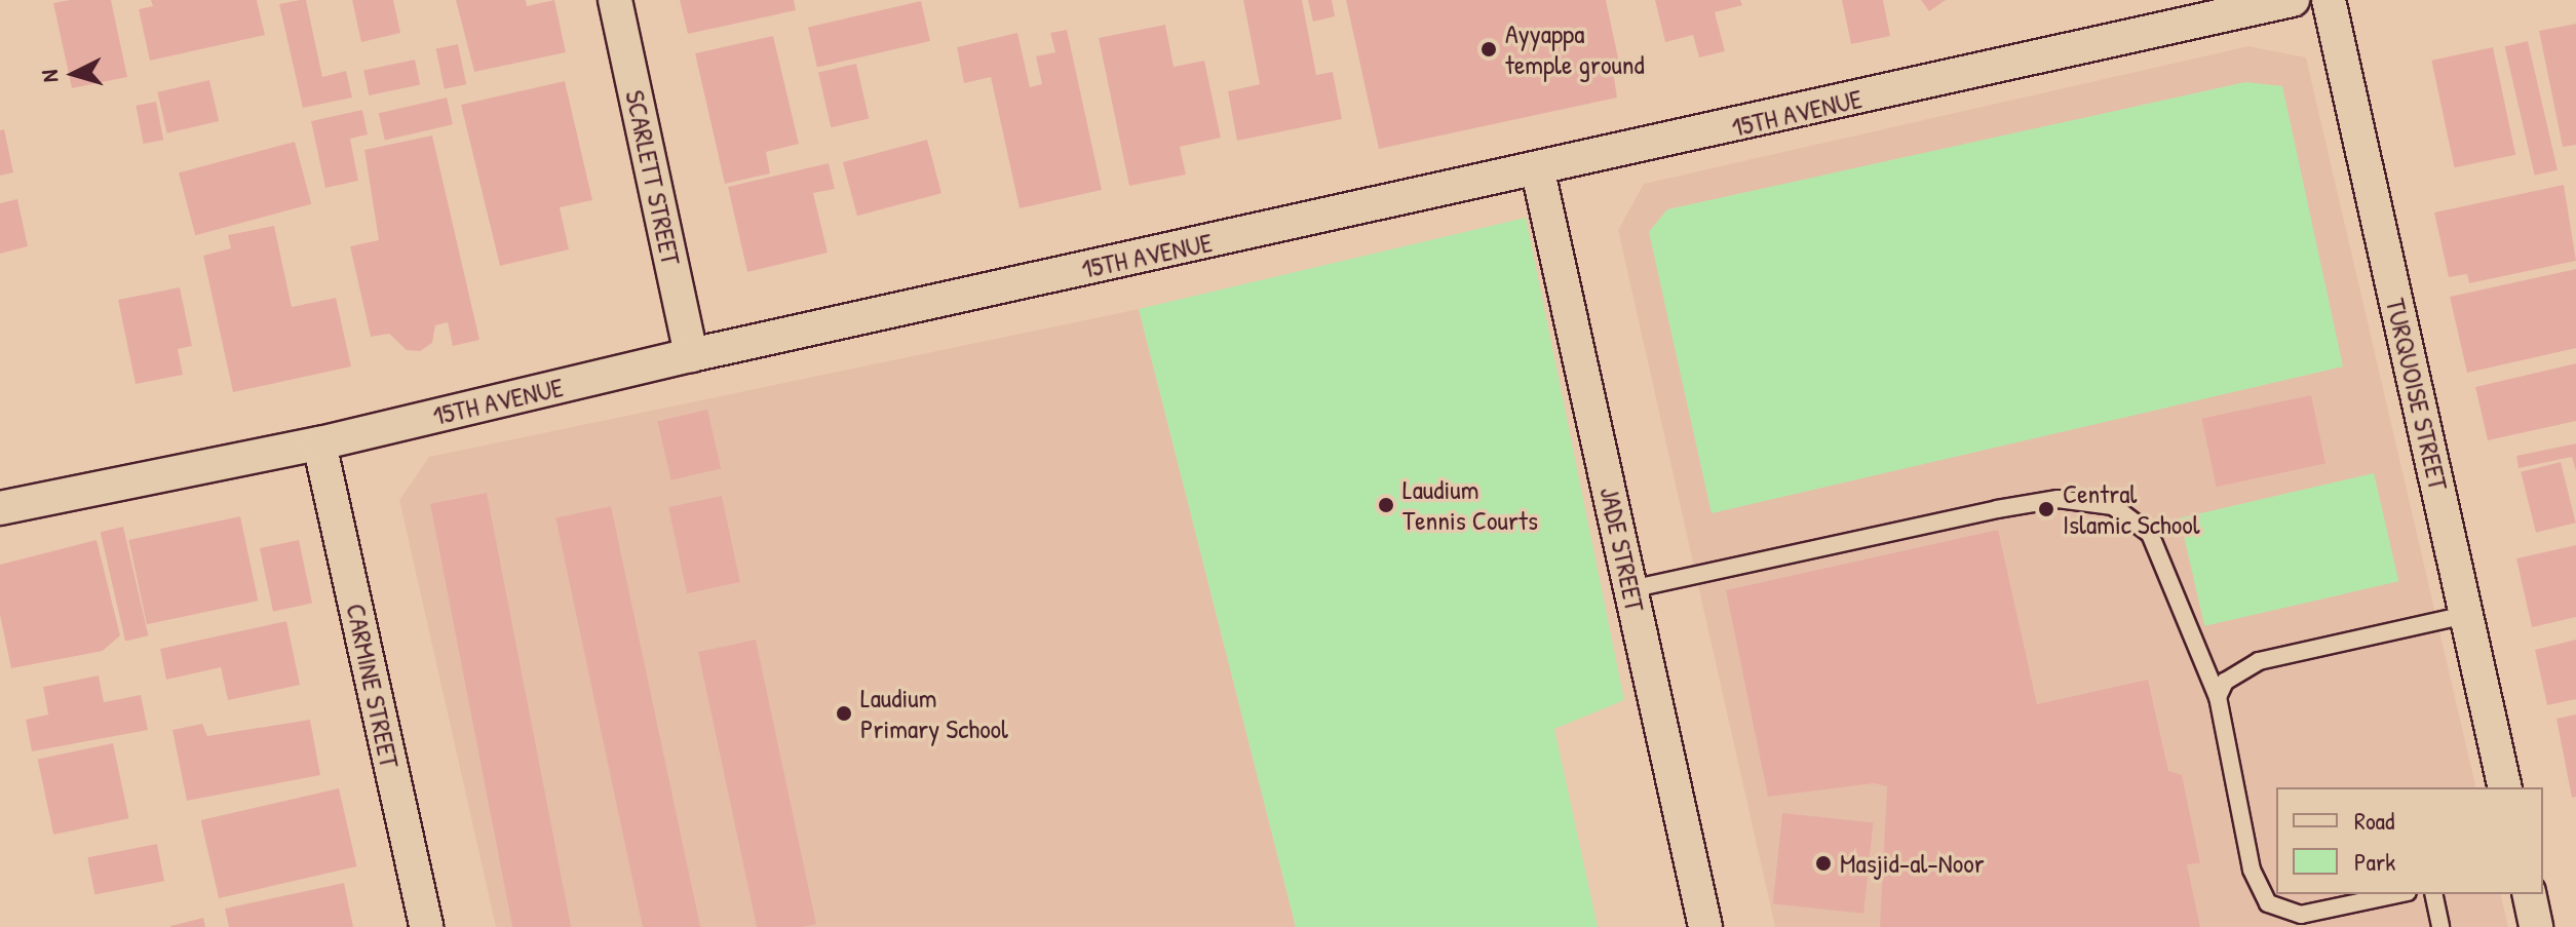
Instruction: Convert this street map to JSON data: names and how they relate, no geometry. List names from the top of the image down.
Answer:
{
  "streets": {
    "street": [
      "15TH AVENUE",
      "SCARLETT STREET",
      "TURQUOISE STREET",
      "JADE STREET",
      "CARMINE STREET"
    ]
  },
  "crossings": [
    ["15TH AVENUE", "SCARLETT STREET"],
    ["15TH AVENUE", "JADE STREET"],
    ["15TH AVENUE", "CARMINE STREET"]
  ],
  "places": [
    "Ayyappa temple ground",
    "Laudium Tennis Courts",
    "Central Islamic School",
    "Laudium Primary School",
    "Masjid-al-Noor"
  ],
  "legend": ["Road", "Park"],
  "north": "left"
}
